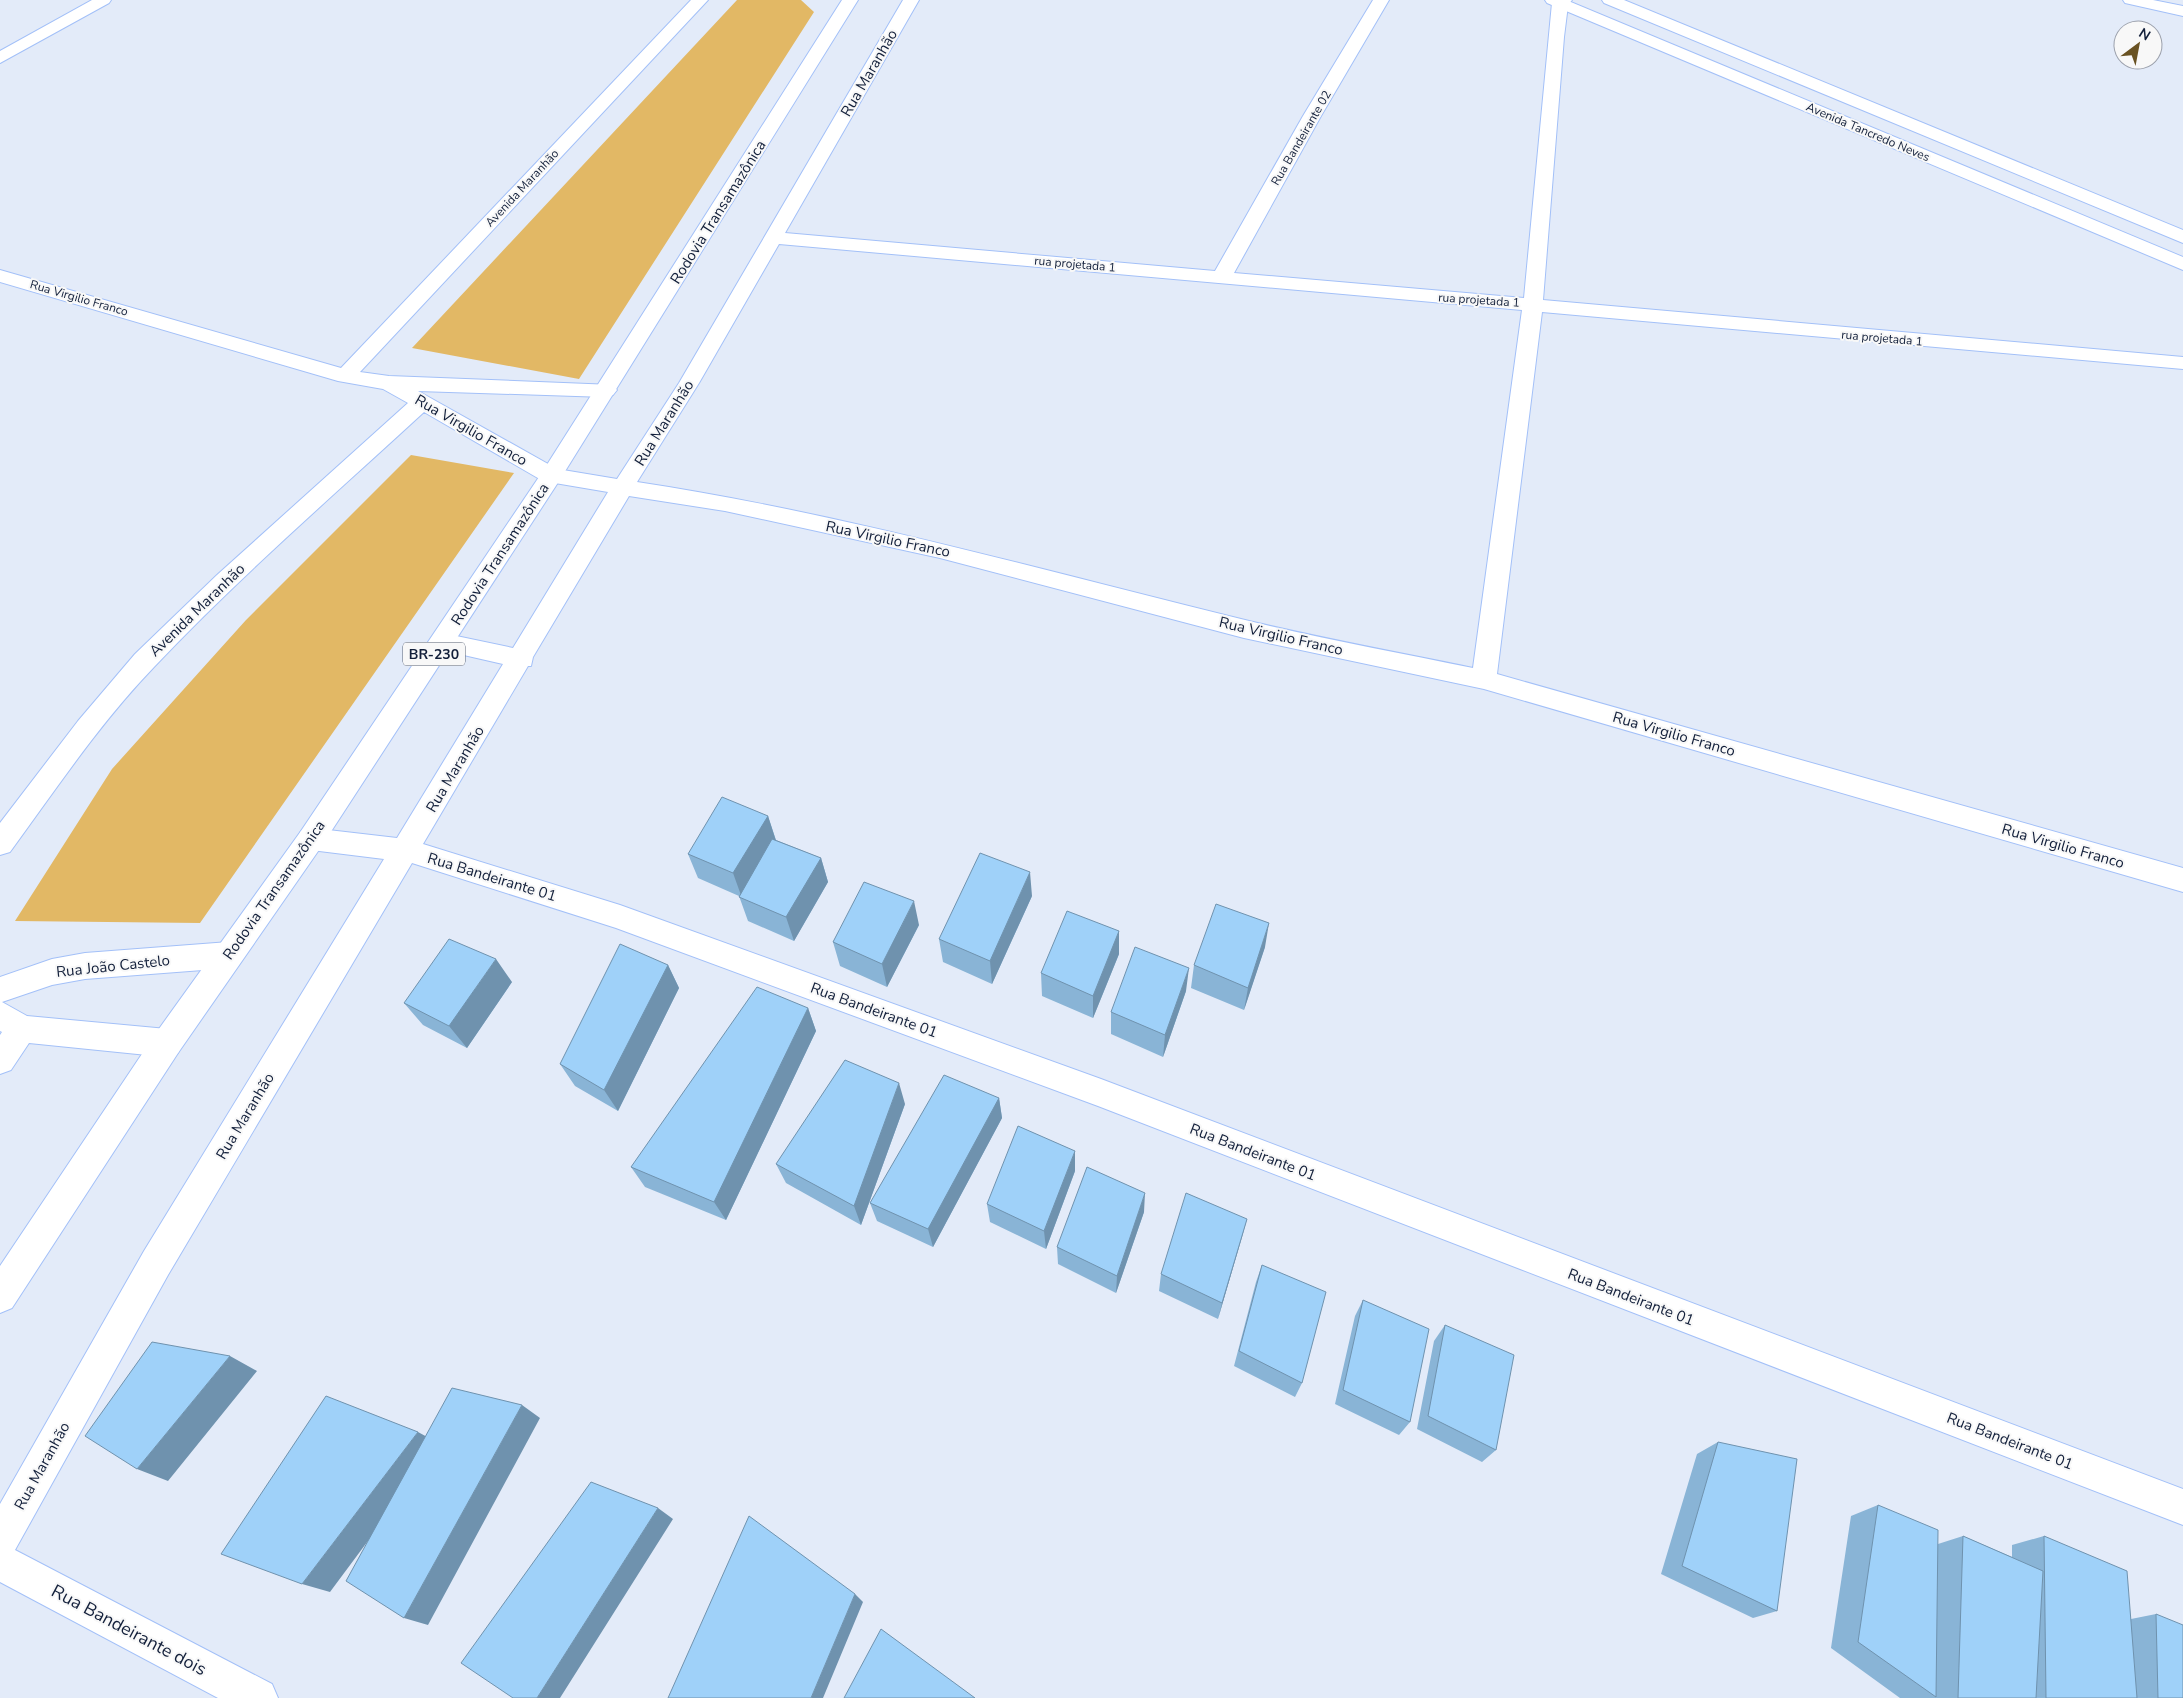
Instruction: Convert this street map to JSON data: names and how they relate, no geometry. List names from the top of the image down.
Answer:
{
  "streets": {
    "street": [
      "Rua Maranhão",
      "Avenida Tancredo Neves",
      "Rua Bandeirante 02",
      "Avenida Maranhão",
      "Rodovia Transamazônica",
      "rua projetada 1",
      "Rua Virgilio Franco",
      "BR-230",
      "Rua Bandeirante 01",
      "Rua João Castelo",
      "Rua Bandeirante dois"
    ]
  },
  "crossings": [
    ["Rua Maranhão", "rua projetada 1"],
    ["Rua Maranhão", "Rua Virgilio Franco"],
    ["Rua Maranhão", "Rua Bandeirante 01"],
    ["Rua Bandeirante 02", "rua projetada 1"],
    ["Avenida Maranhão", "Rua Virgilio Franco"],
    ["Rodovia Transamazônica", "Rua Virgilio Franco"],
    ["Rodovia Transamazônica", "Rua Bandeirante 01"],
    ["Rodovia Transamazônica", "Rua João Castelo"]
  ],
  "north": "top right"
}
